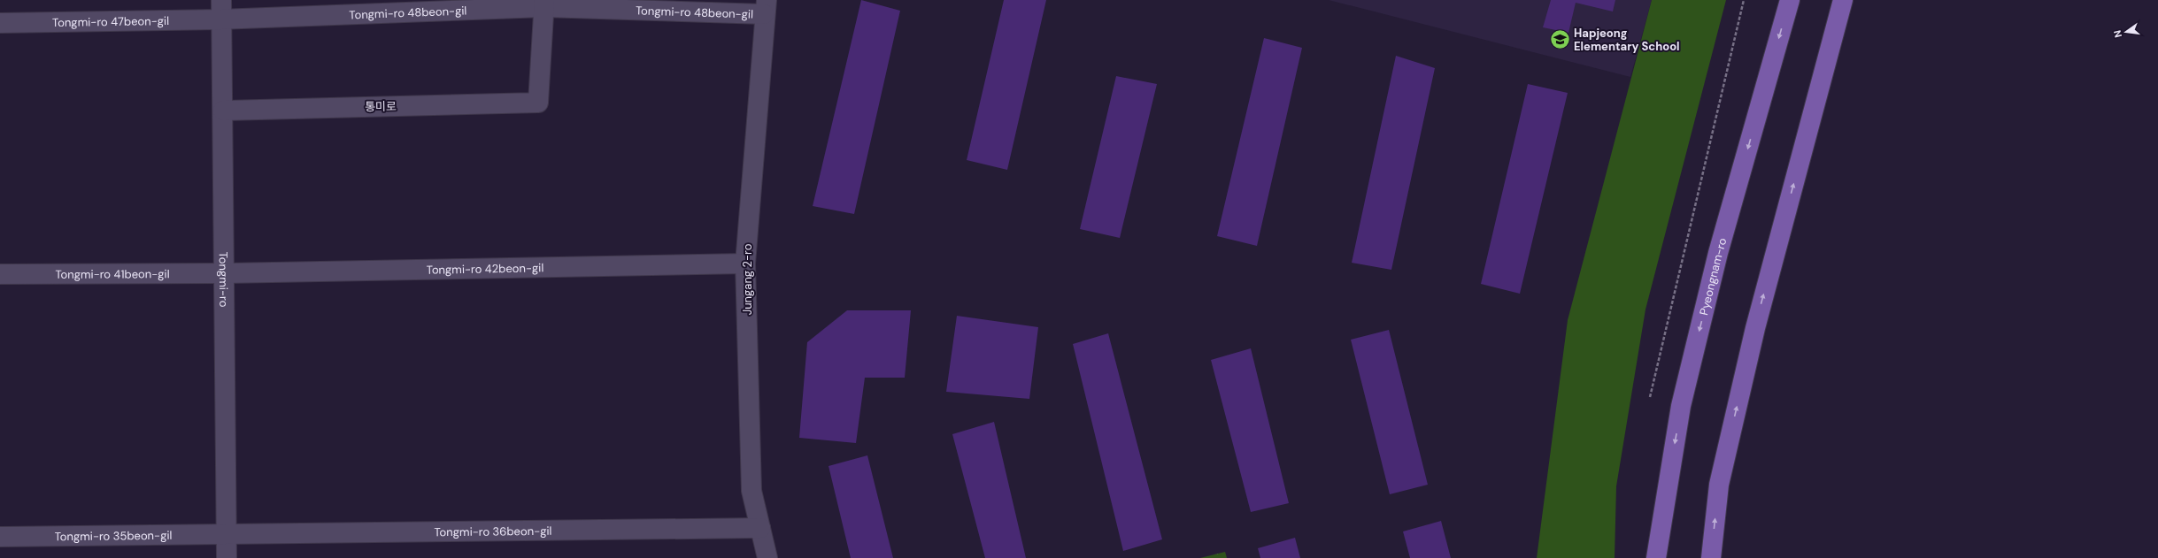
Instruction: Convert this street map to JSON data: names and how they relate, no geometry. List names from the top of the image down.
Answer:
{
  "streets": {
    "main road": ["Pyeongnam-ro"],
    "street": [
      "Tongmi-ro 48beon-gil",
      "Tongmi-ro 47beon-gil",
      "통미로",
      "Tongmi-ro 42beon-gil",
      "Tongmi-ro 41beon-gil",
      "Tongmi-ro",
      "Jungang 2-ro",
      "Tongmi-ro 36beon-gil",
      "Tongmi-ro 35beon-gil"
    ]
  },
  "crossings": [
    ["Tongmi-ro 48beon-gil", "Tongmi-ro 47beon-gil"],
    ["Tongmi-ro 48beon-gil", "통미로"],
    ["Tongmi-ro 48beon-gil", "Tongmi-ro"],
    ["Tongmi-ro 48beon-gil", "Jungang 2-ro"],
    ["Tongmi-ro 47beon-gil", "Tongmi-ro"],
    ["통미로", "Tongmi-ro"],
    ["Tongmi-ro 42beon-gil", "Tongmi-ro 41beon-gil"],
    ["Tongmi-ro 42beon-gil", "Tongmi-ro"],
    ["Tongmi-ro 42beon-gil", "Jungang 2-ro"],
    ["Tongmi-ro 41beon-gil", "Tongmi-ro"],
    ["Tongmi-ro", "Tongmi-ro 36beon-gil"],
    ["Tongmi-ro", "Tongmi-ro 35beon-gil"],
    ["Jungang 2-ro", "Tongmi-ro 36beon-gil"],
    ["Tongmi-ro 36beon-gil", "Tongmi-ro 35beon-gil"]
  ],
  "places": {
    "school or university": ["Hapjeong Elementary School"]
  },
  "north": "left"
}
